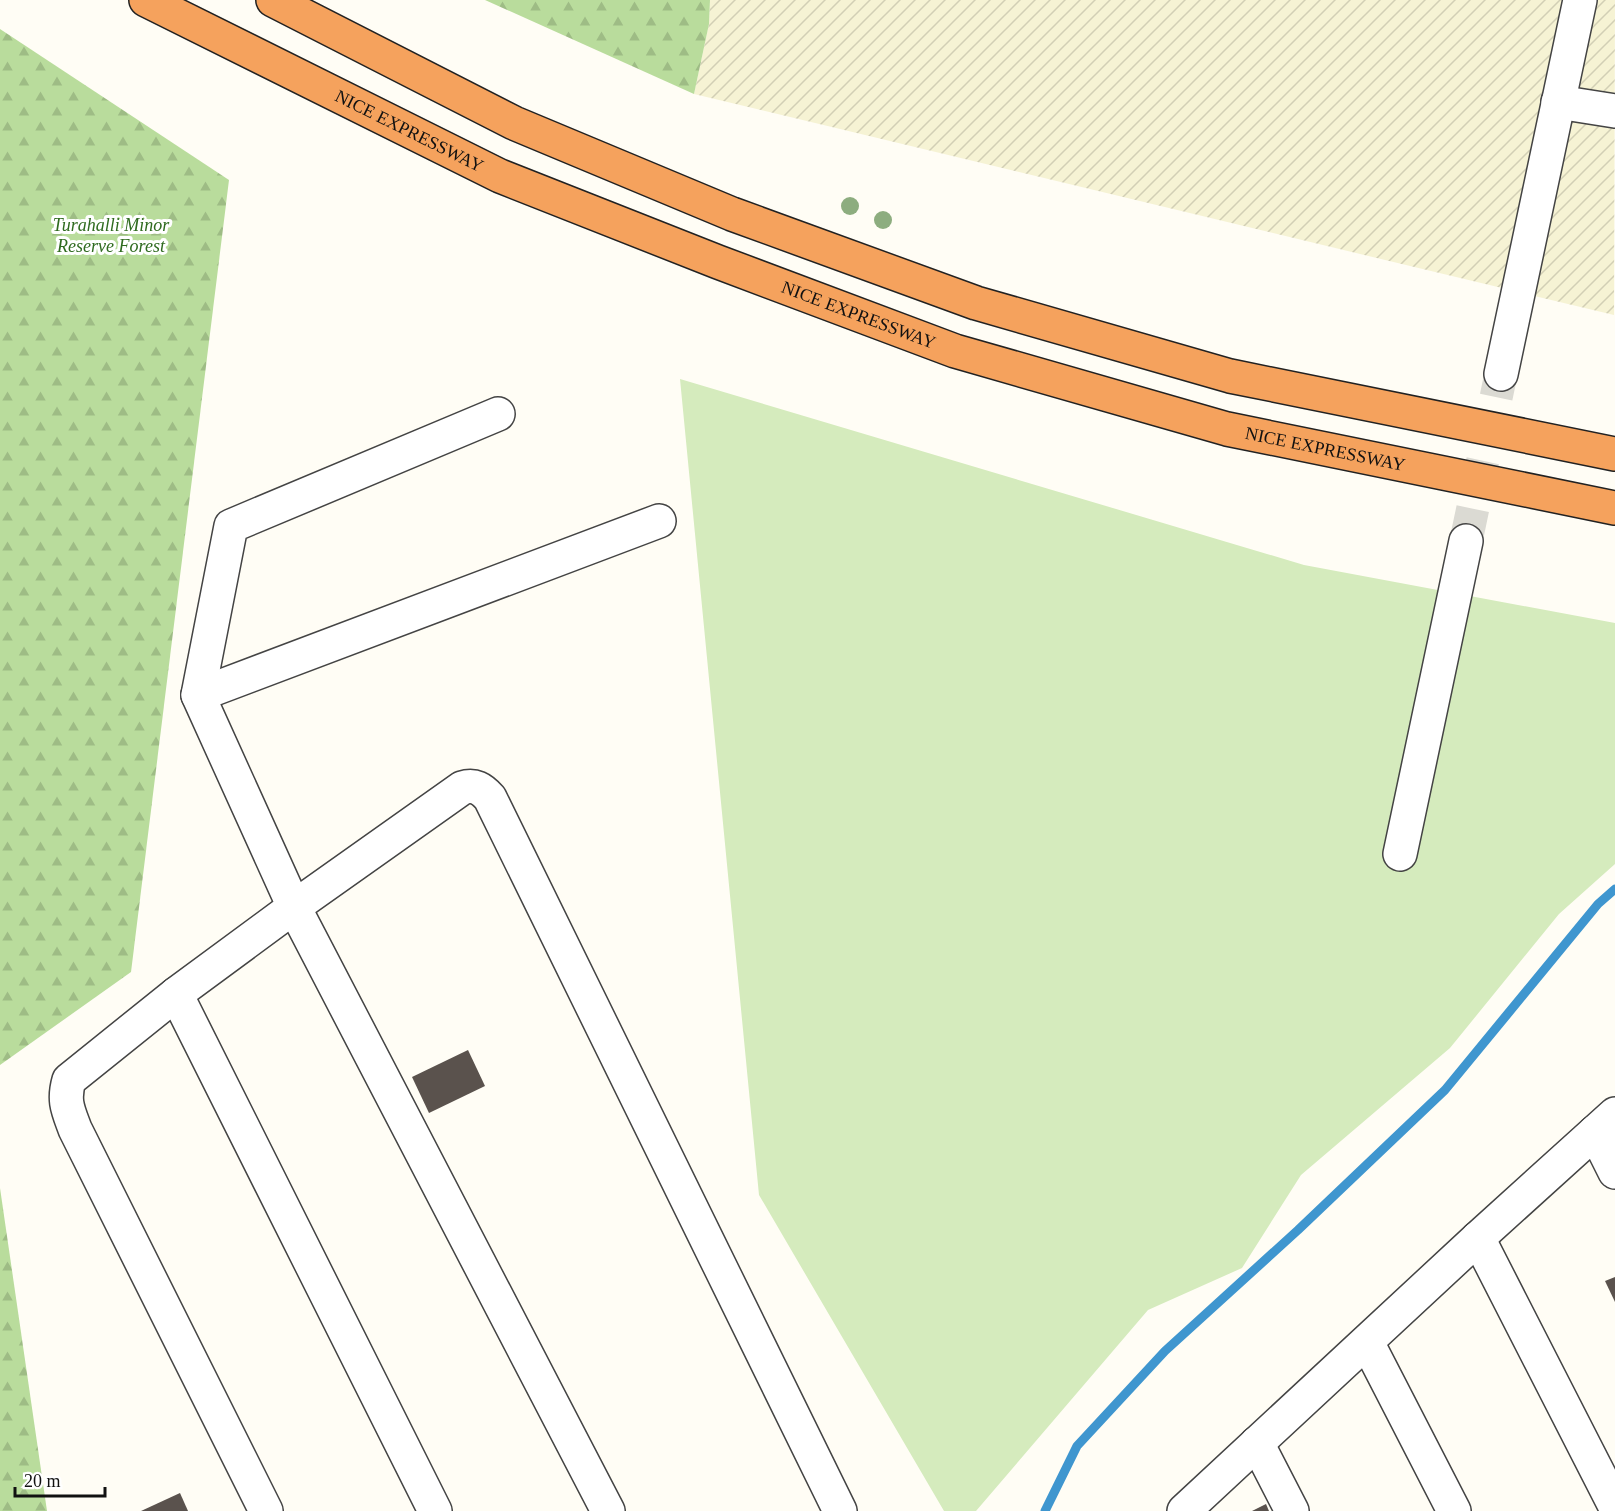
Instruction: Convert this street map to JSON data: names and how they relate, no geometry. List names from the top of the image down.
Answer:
{
  "streets": {
    "highway": ["NICE EXPRESSWAY"]
  },
  "parks": ["Turahalli Minor Reserve Forest"],
  "scale_bar": "20 m"
}
